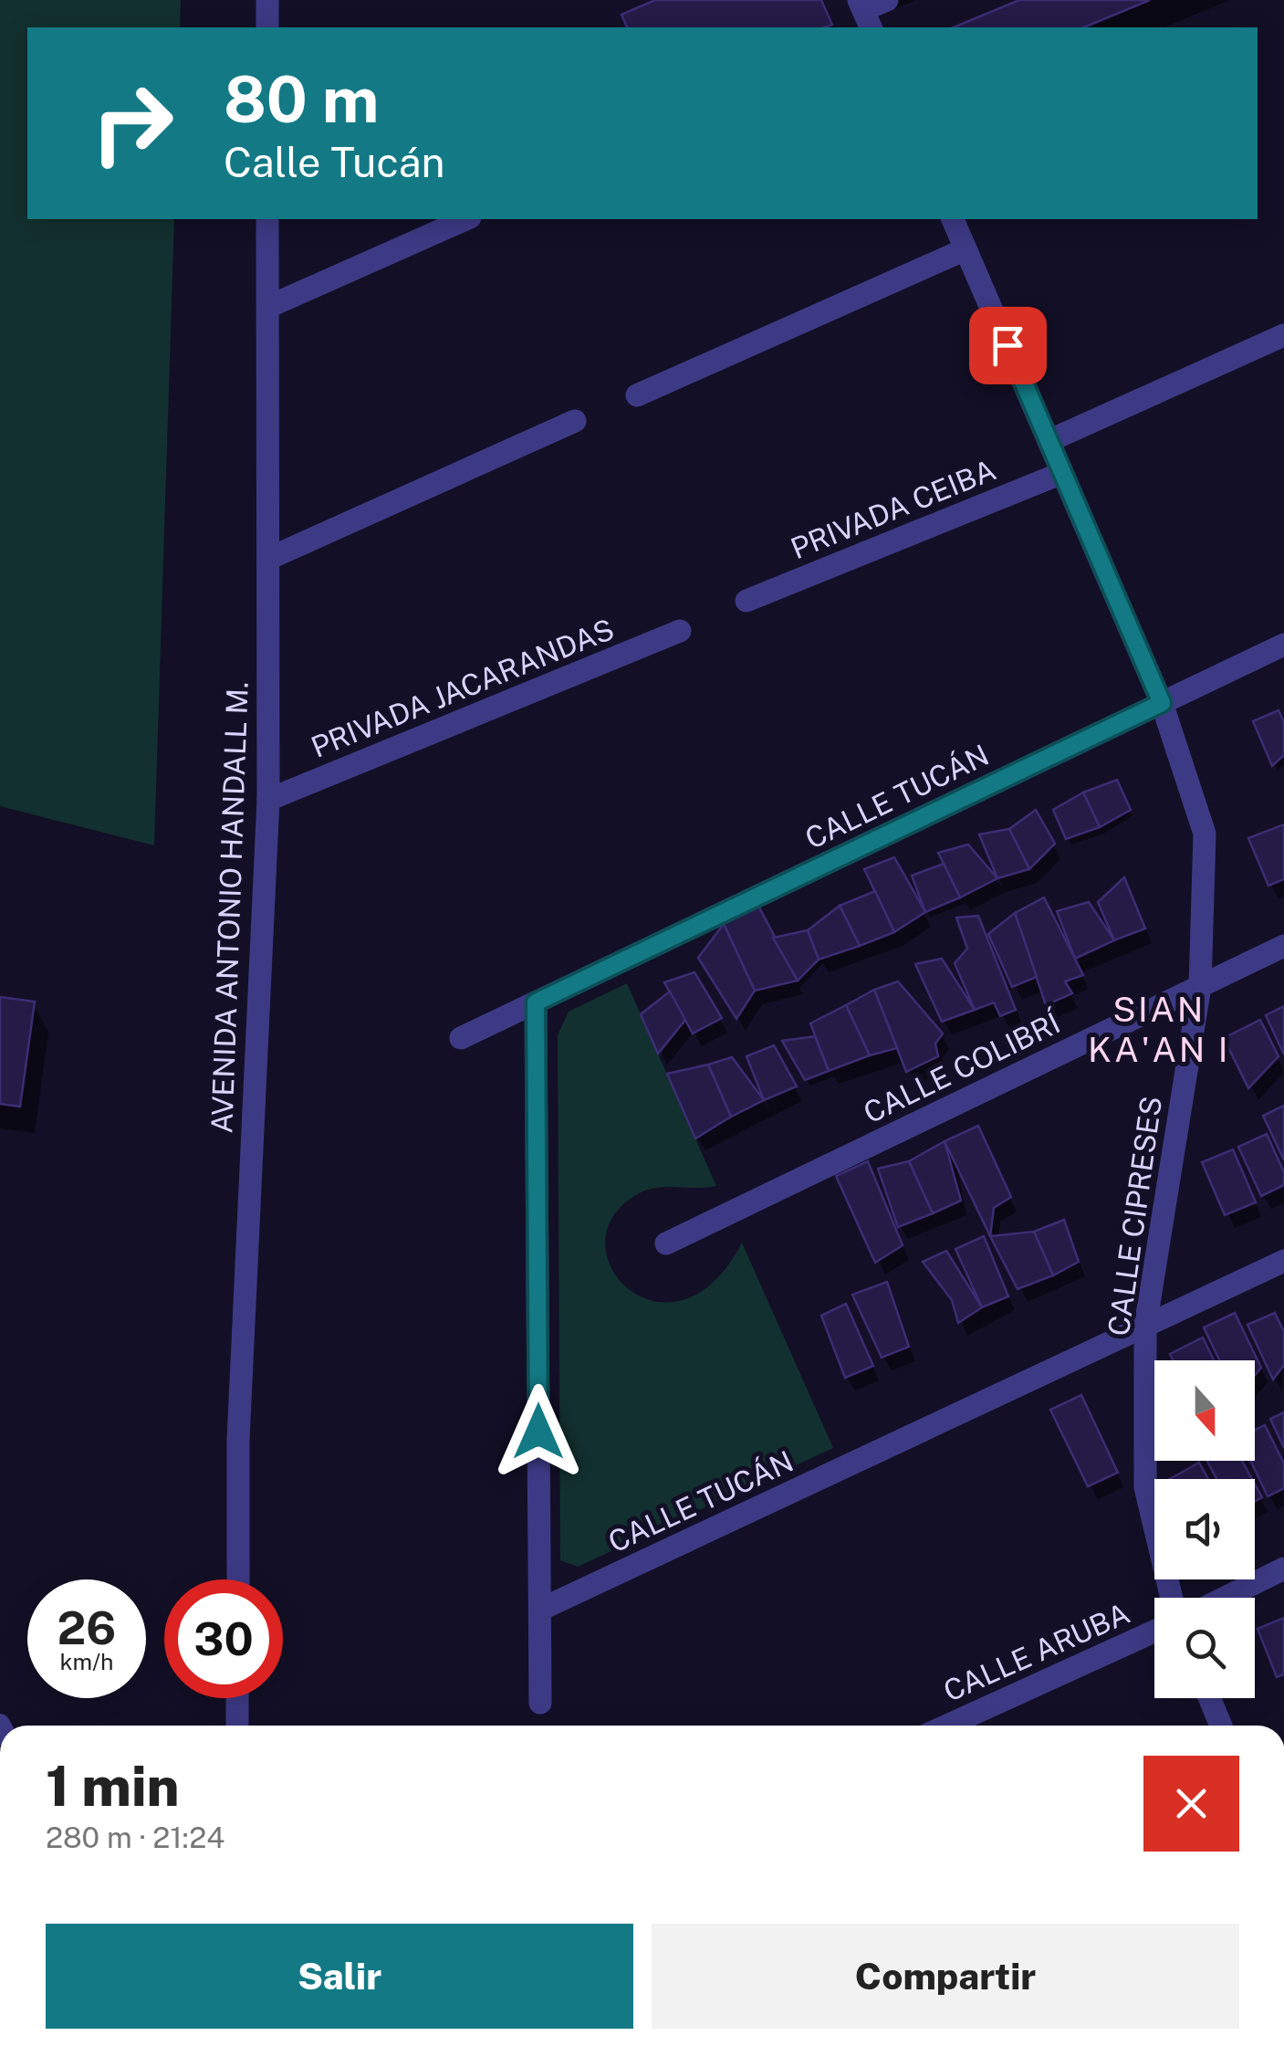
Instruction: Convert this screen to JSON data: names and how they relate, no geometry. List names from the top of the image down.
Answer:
{
  "streets": {
    "street": [
      "PRIVADA CEIBA",
      "PRIVADA JACARANDAS",
      "CALLE TUCÁN",
      "AVENIDA ANTONIO HANDALL M.",
      "CALLE COLIBRÍ",
      "CALLE CIPRESES",
      "CALLE ARUBA"
    ]
  },
  "crossings": [
    ["PRIVADA CEIBA", "CALLE CIPRESES"],
    ["PRIVADA JACARANDAS", "AVENIDA ANTONIO HANDALL M."],
    ["CALLE TUCÁN", "CALLE CIPRESES"],
    ["CALLE COLIBRÍ", "CALLE CIPRESES"]
  ],
  "districts": ["SIAN KA'AN I"],
  "north": "bottom",
  "page": {
    "turn": ["80 m", "Calle Tucán"],
    "speed": "26 km/h",
    "limit": "30",
    "heading": ["1 min", "280 m · 21:24"],
    "buttons": ["Salir", "Compartir"]
  }
}
